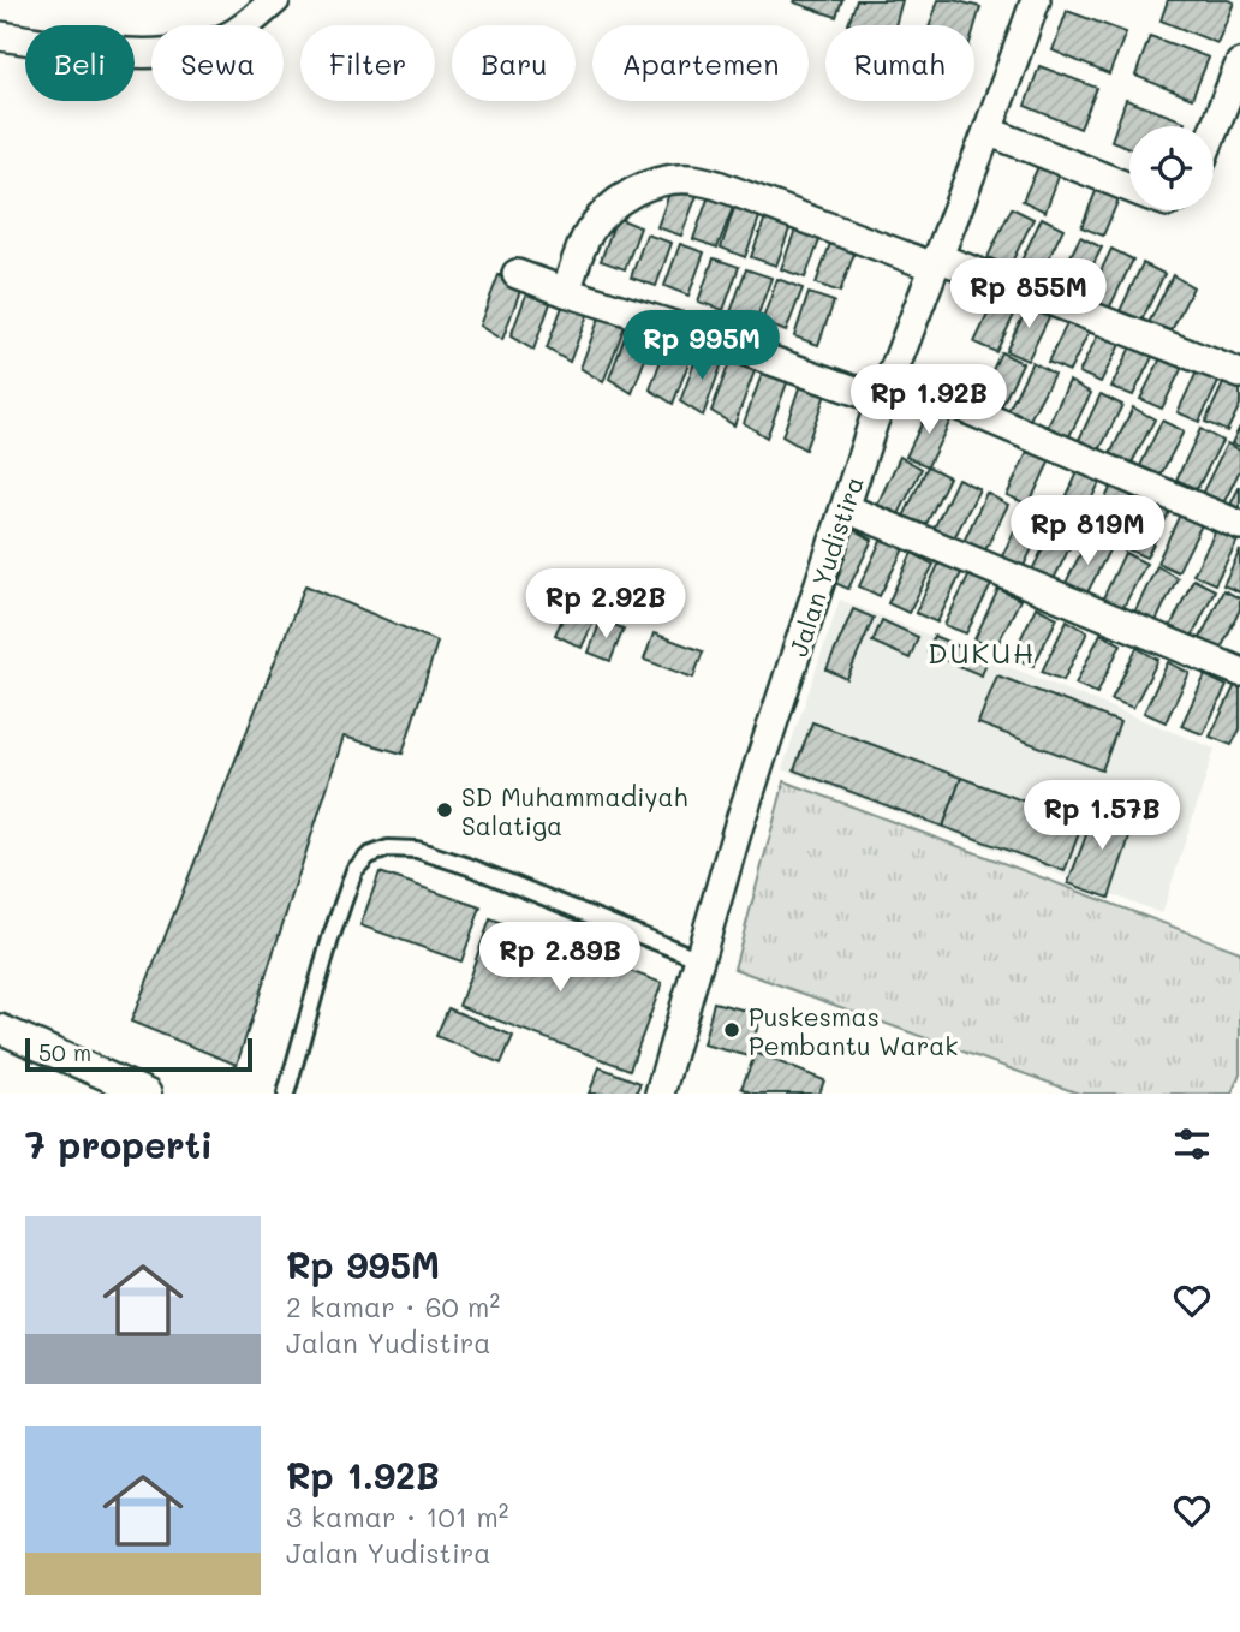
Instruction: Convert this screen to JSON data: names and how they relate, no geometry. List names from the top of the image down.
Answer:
{
  "streets": {
    "street": ["Jalan Yudistira"]
  },
  "districts": ["DUKUH"],
  "places": ["SD Muhammadiyah Salatiga", "Puskesmas Pembantu Warak"],
  "scale_bar": "50 m",
  "page": {
    "chip": [
      "Beli",
      "Sewa",
      "Filter",
      "Baru",
      "Apartemen",
      "Rumah"
    ],
    "price": [
      "Rp 855M",
      "Rp 995M",
      "Rp 1.92B",
      "Rp 819M",
      "Rp 2.92B",
      "Rp 1.57B",
      "Rp 2.89B"
    ],
    "scale": "50 m",
    "heading": "7 properti",
    "list": [
      {
        "name": "Rp 995M",
        "note": "2 kamar · 60 m² · Jalan Yudistira"
      },
      {
        "name": "Rp 1.92B",
        "note": "3 kamar · 101 m² · Jalan Yudistira"
      }
    ]
  }
}
